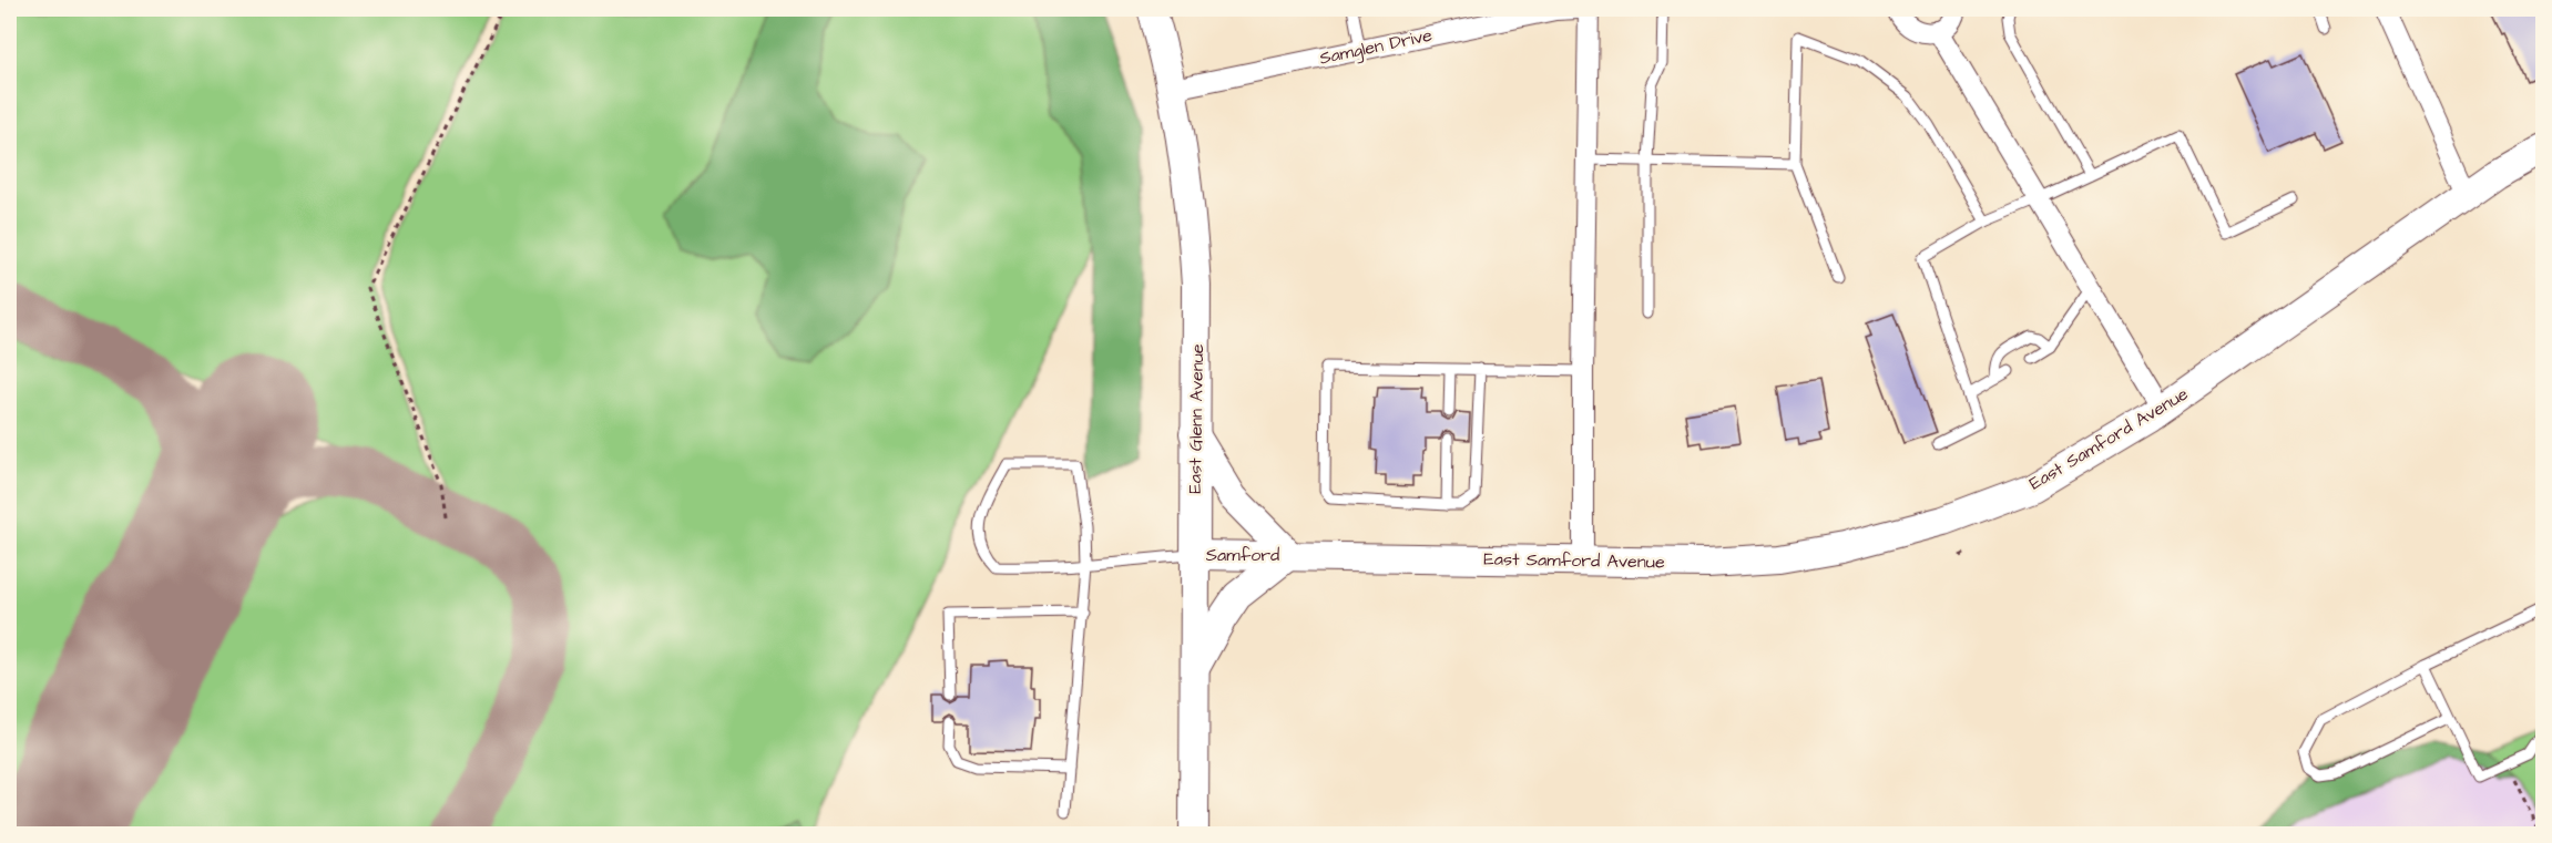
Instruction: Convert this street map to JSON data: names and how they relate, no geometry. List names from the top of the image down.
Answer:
{
  "streets": {
    "street": [
      "Samglen Drive",
      "East Glenn Avenue",
      "East Samford Avenue",
      "Samford"
    ]
  },
  "crossings": [
    ["Samglen Drive", "East Glenn Avenue"],
    ["East Glenn Avenue", "Samford"],
    ["East Samford Avenue", "Samford"]
  ]
}
